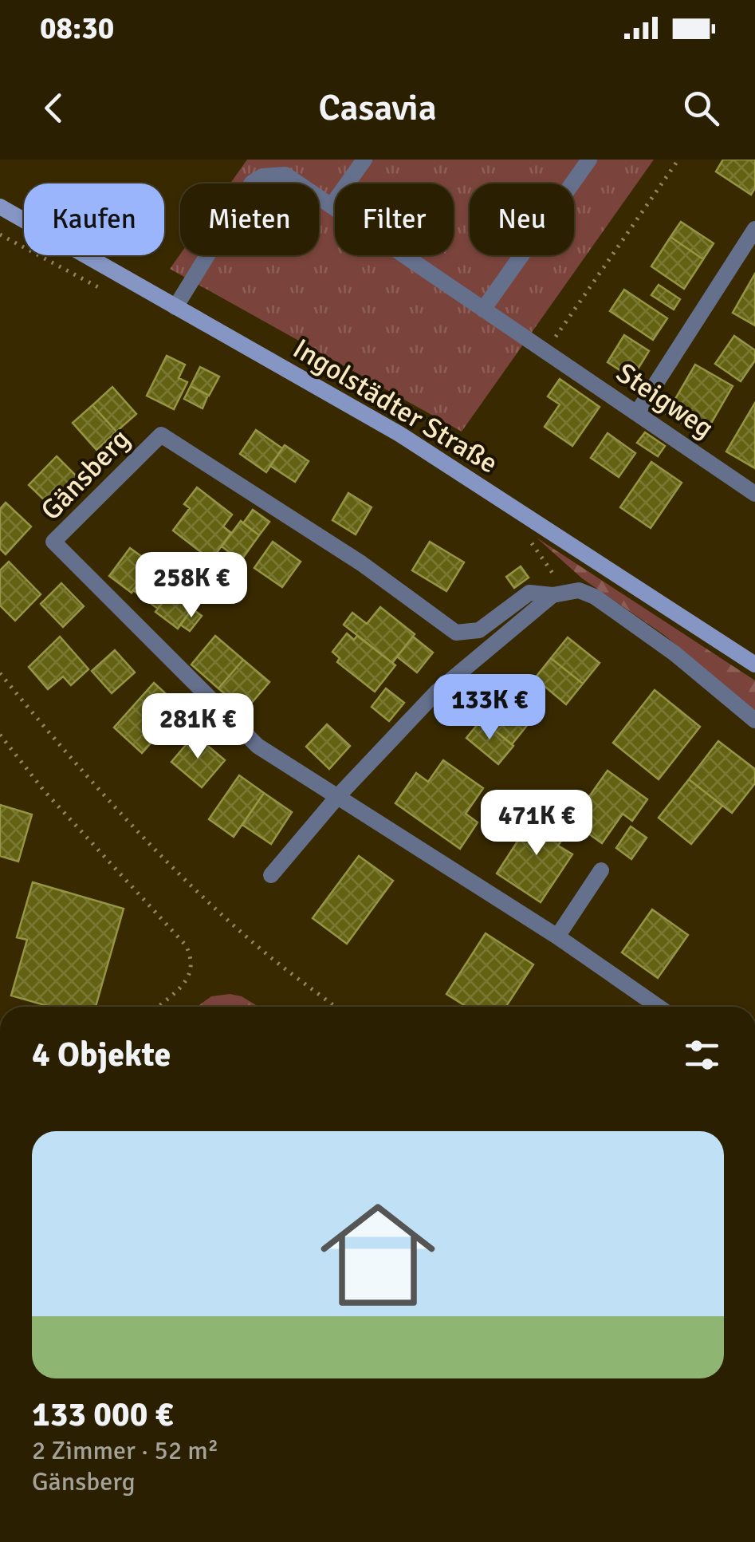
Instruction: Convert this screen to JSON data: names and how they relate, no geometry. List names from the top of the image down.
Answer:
{
  "streets": {
    "main road": ["Ingolstädter Straße"],
    "street": ["Steigweg", "Gänsberg"]
  },
  "crossings": [
    ["Steigweg", "Ingolstädter Straße"]
  ],
  "page": {
    "status": "08:30",
    "header": "Casavia",
    "chip": [
      "Kaufen",
      "Mieten",
      "Filter",
      "Neu"
    ],
    "price": [
      "258K €",
      "133K €",
      "281K €",
      "471K €"
    ],
    "heading": "4 Objekte",
    "list": [
      {
        "name": "133 000 €",
        "note": "2 Zimmer · 52 m² · Gänsberg"
      }
    ]
  }
}
